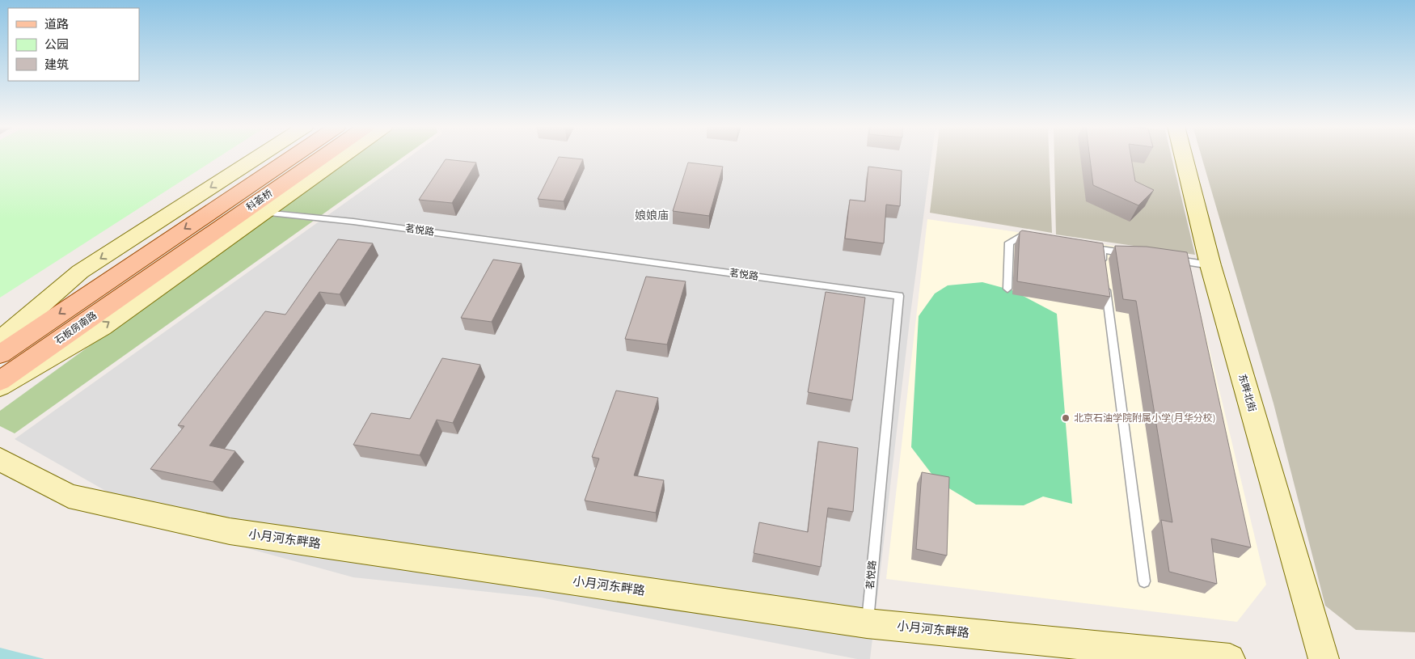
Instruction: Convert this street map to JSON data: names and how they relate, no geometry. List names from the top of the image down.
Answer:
{
  "streets": {
    "main road": ["科荟桥", "石板房南路"],
    "street": ["东畔北街", "小月河东畔路"],
    "lane": ["茗悦路"]
  },
  "crossings": [
    ["科荟桥", "石板房南路"],
    ["茗悦路", "小月河东畔路"]
  ],
  "districts": ["娘娘庙"],
  "places": ["北京石油学院附属小学(月华分校)"],
  "legend": ["道路", "公园", "建筑"]
}
